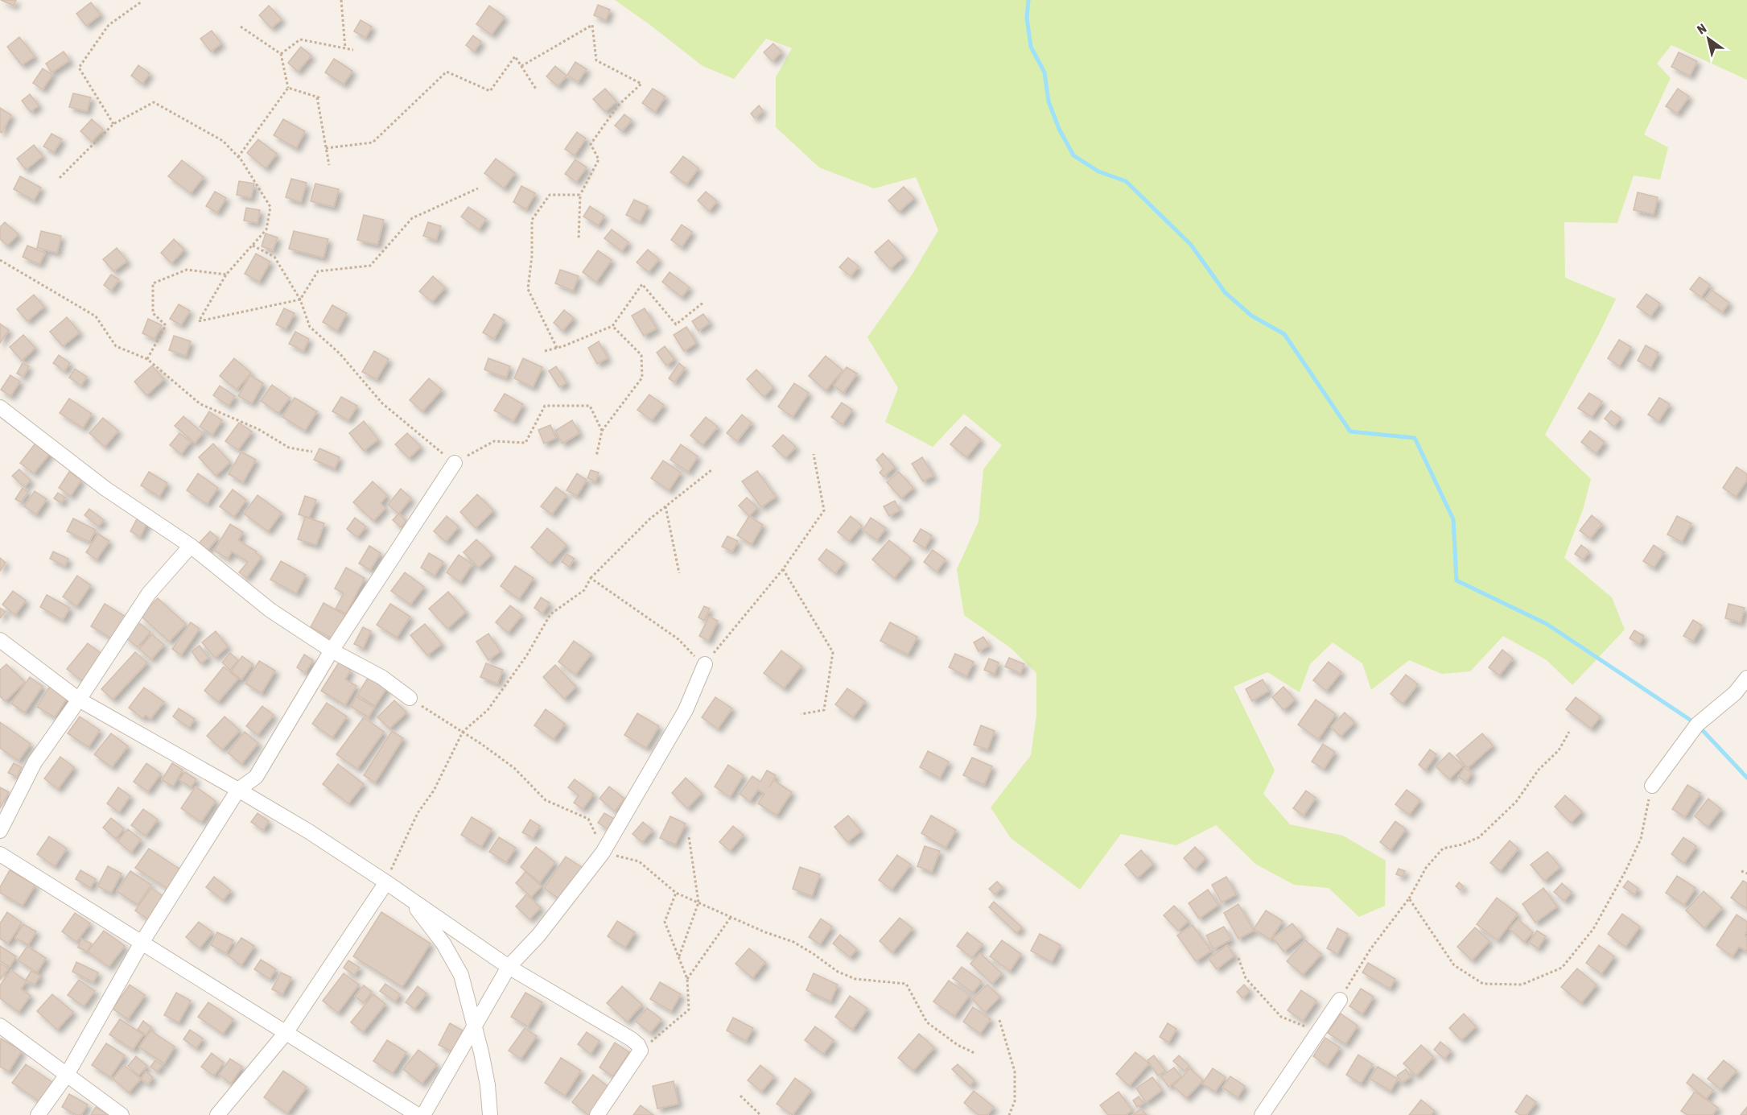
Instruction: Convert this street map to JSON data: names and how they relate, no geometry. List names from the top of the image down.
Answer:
{
  "north": "top left"
}
